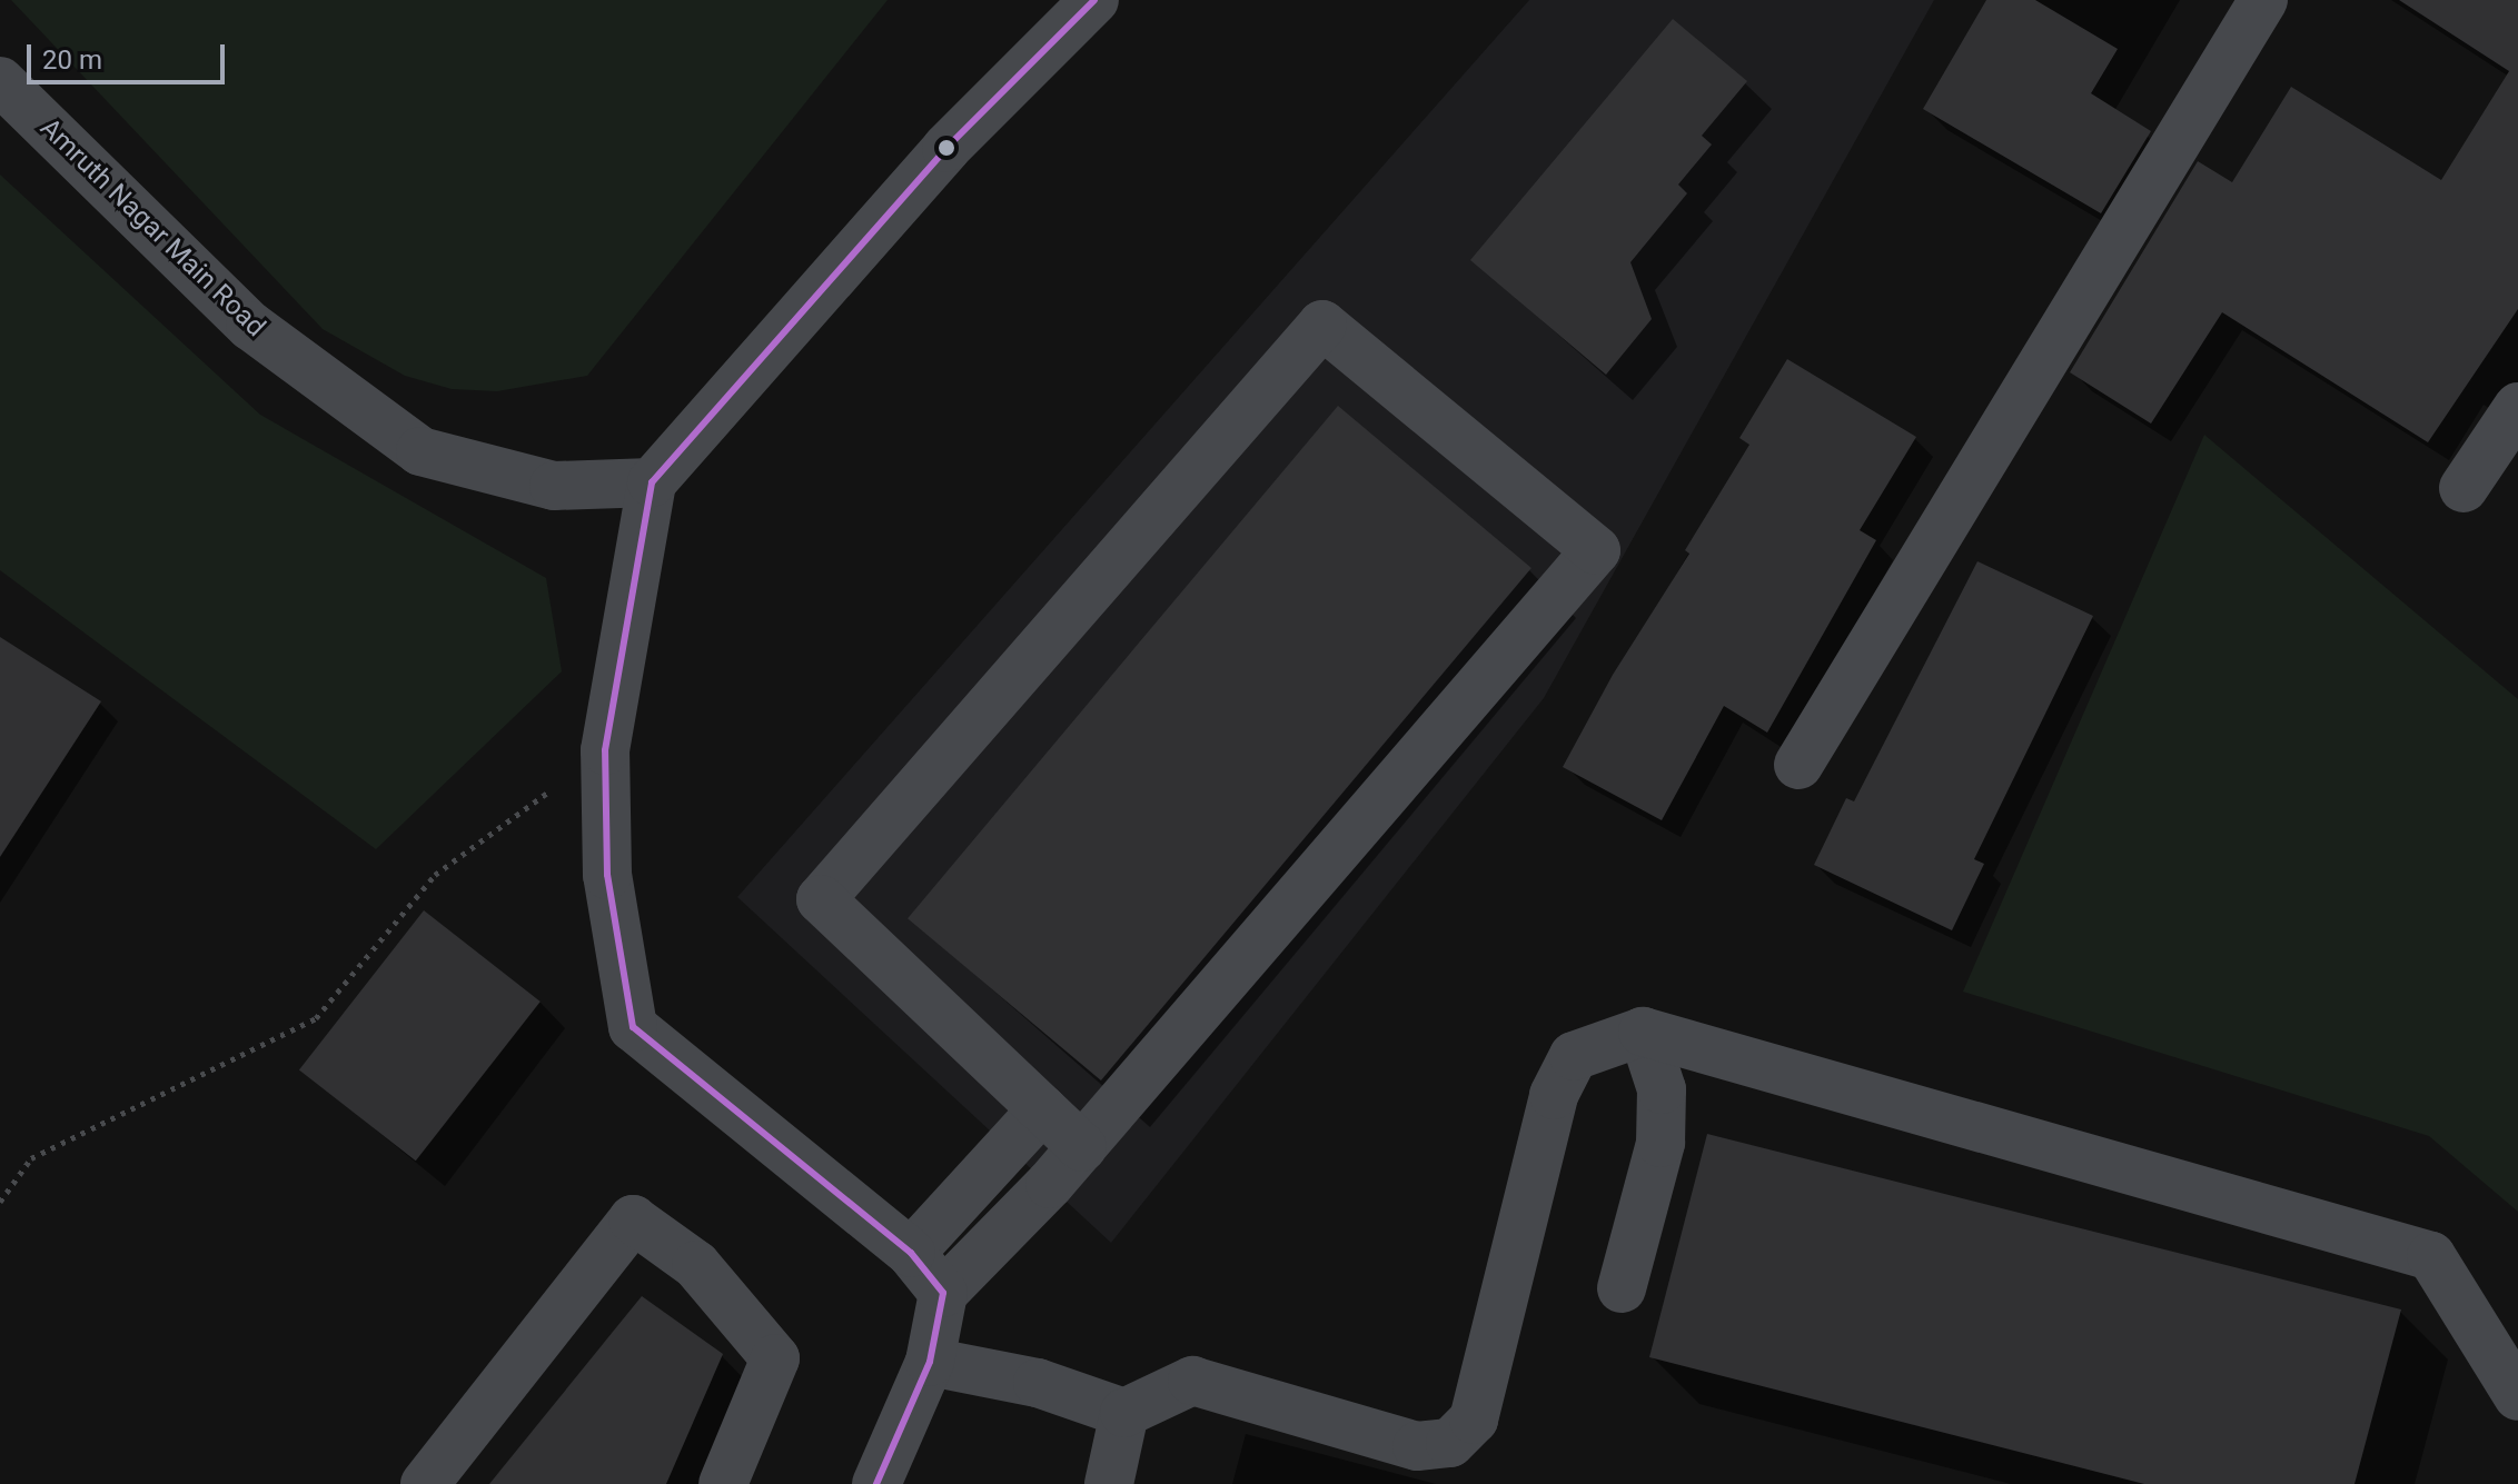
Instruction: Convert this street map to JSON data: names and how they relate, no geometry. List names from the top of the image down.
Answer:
{
  "streets": {
    "street": ["Amruth Nagar Main Road"]
  },
  "scale_bar": "20 m"
}
